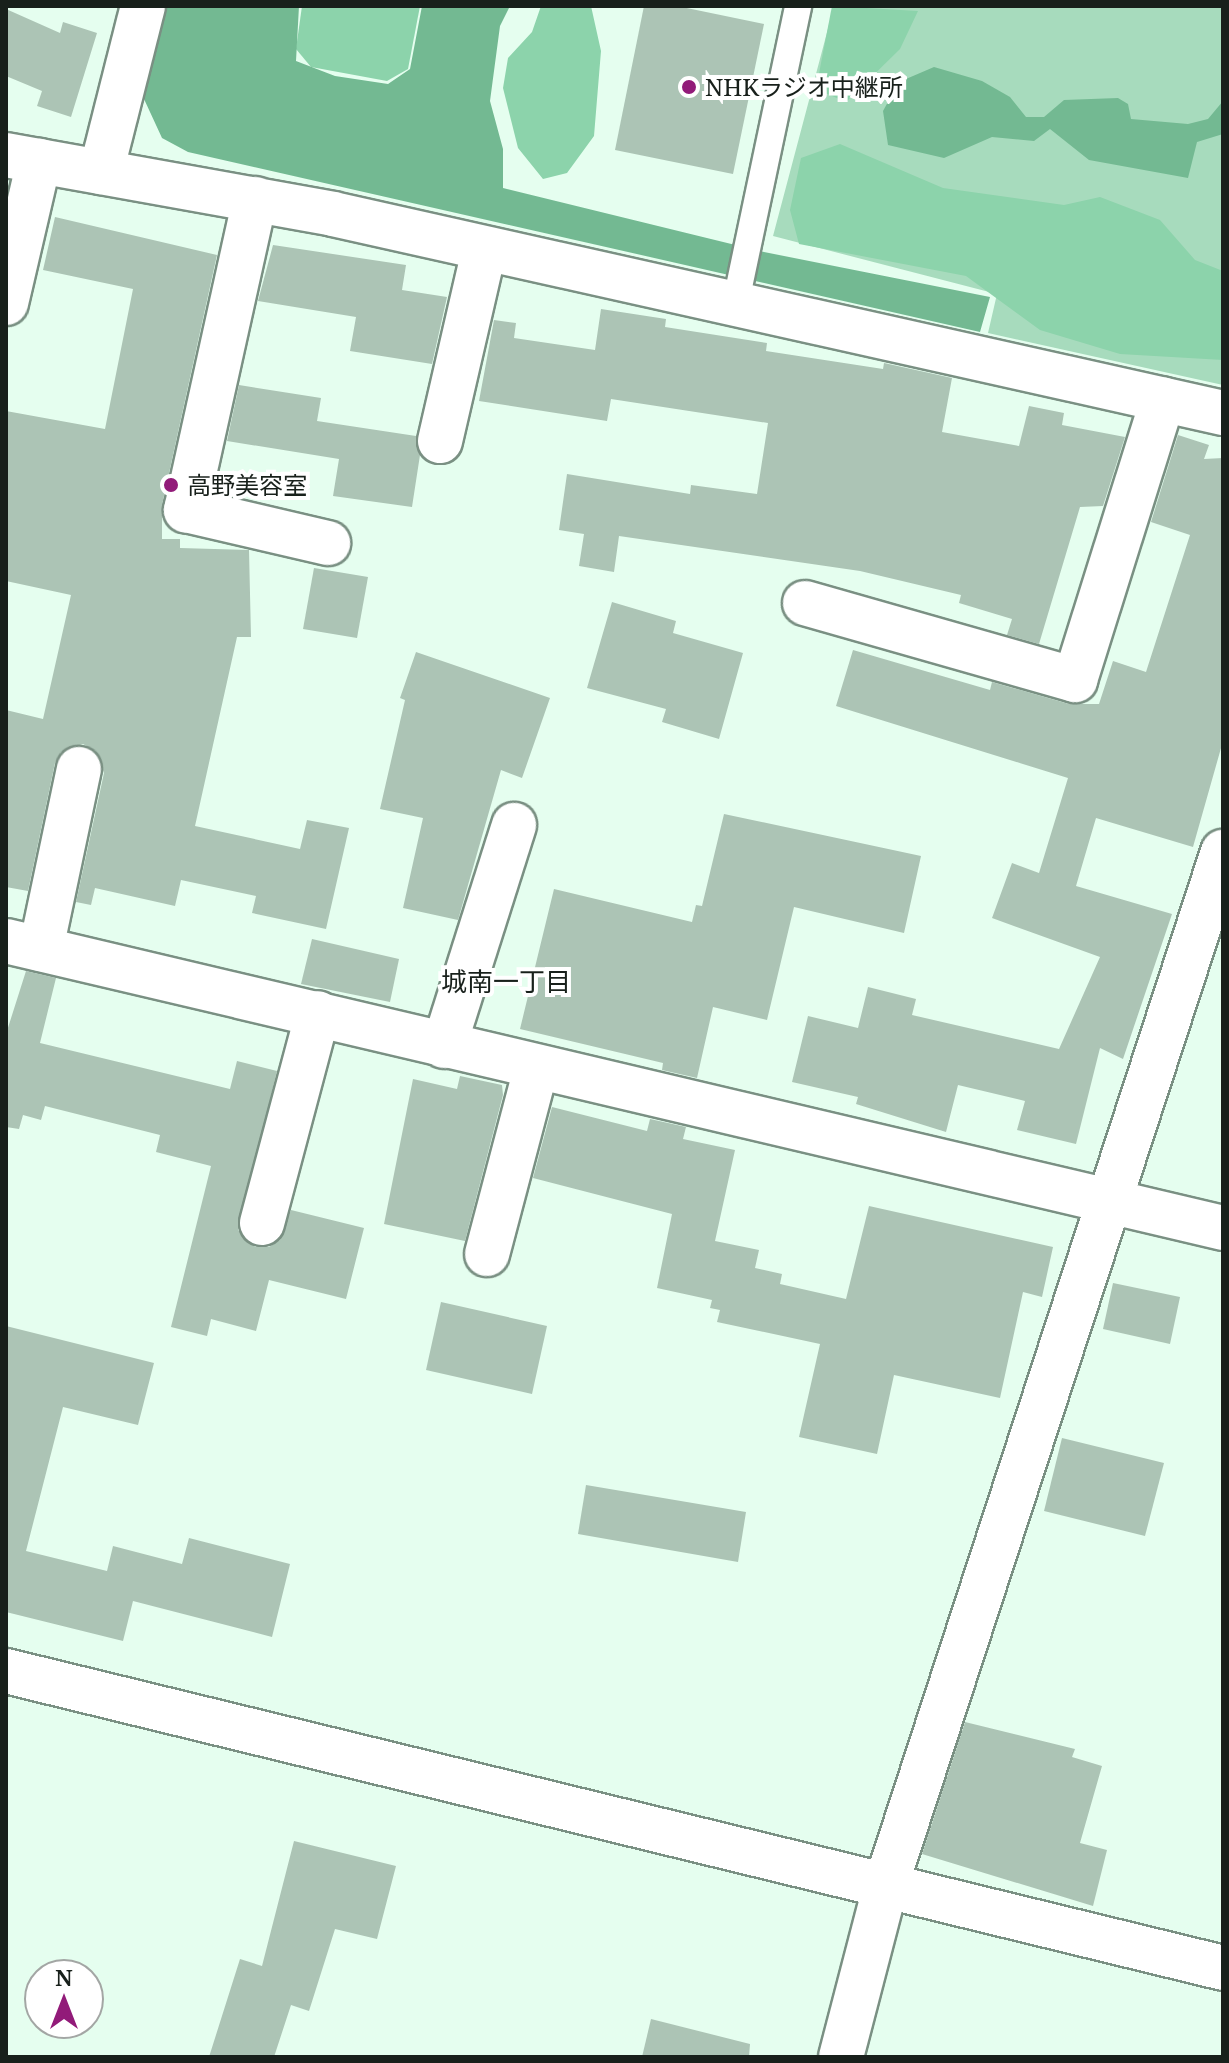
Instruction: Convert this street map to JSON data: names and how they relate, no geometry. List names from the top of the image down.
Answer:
{
  "districts": ["城南一丁目"],
  "places": ["NHKラジオ中継所", "高野美容室"],
  "north": "top"
}
